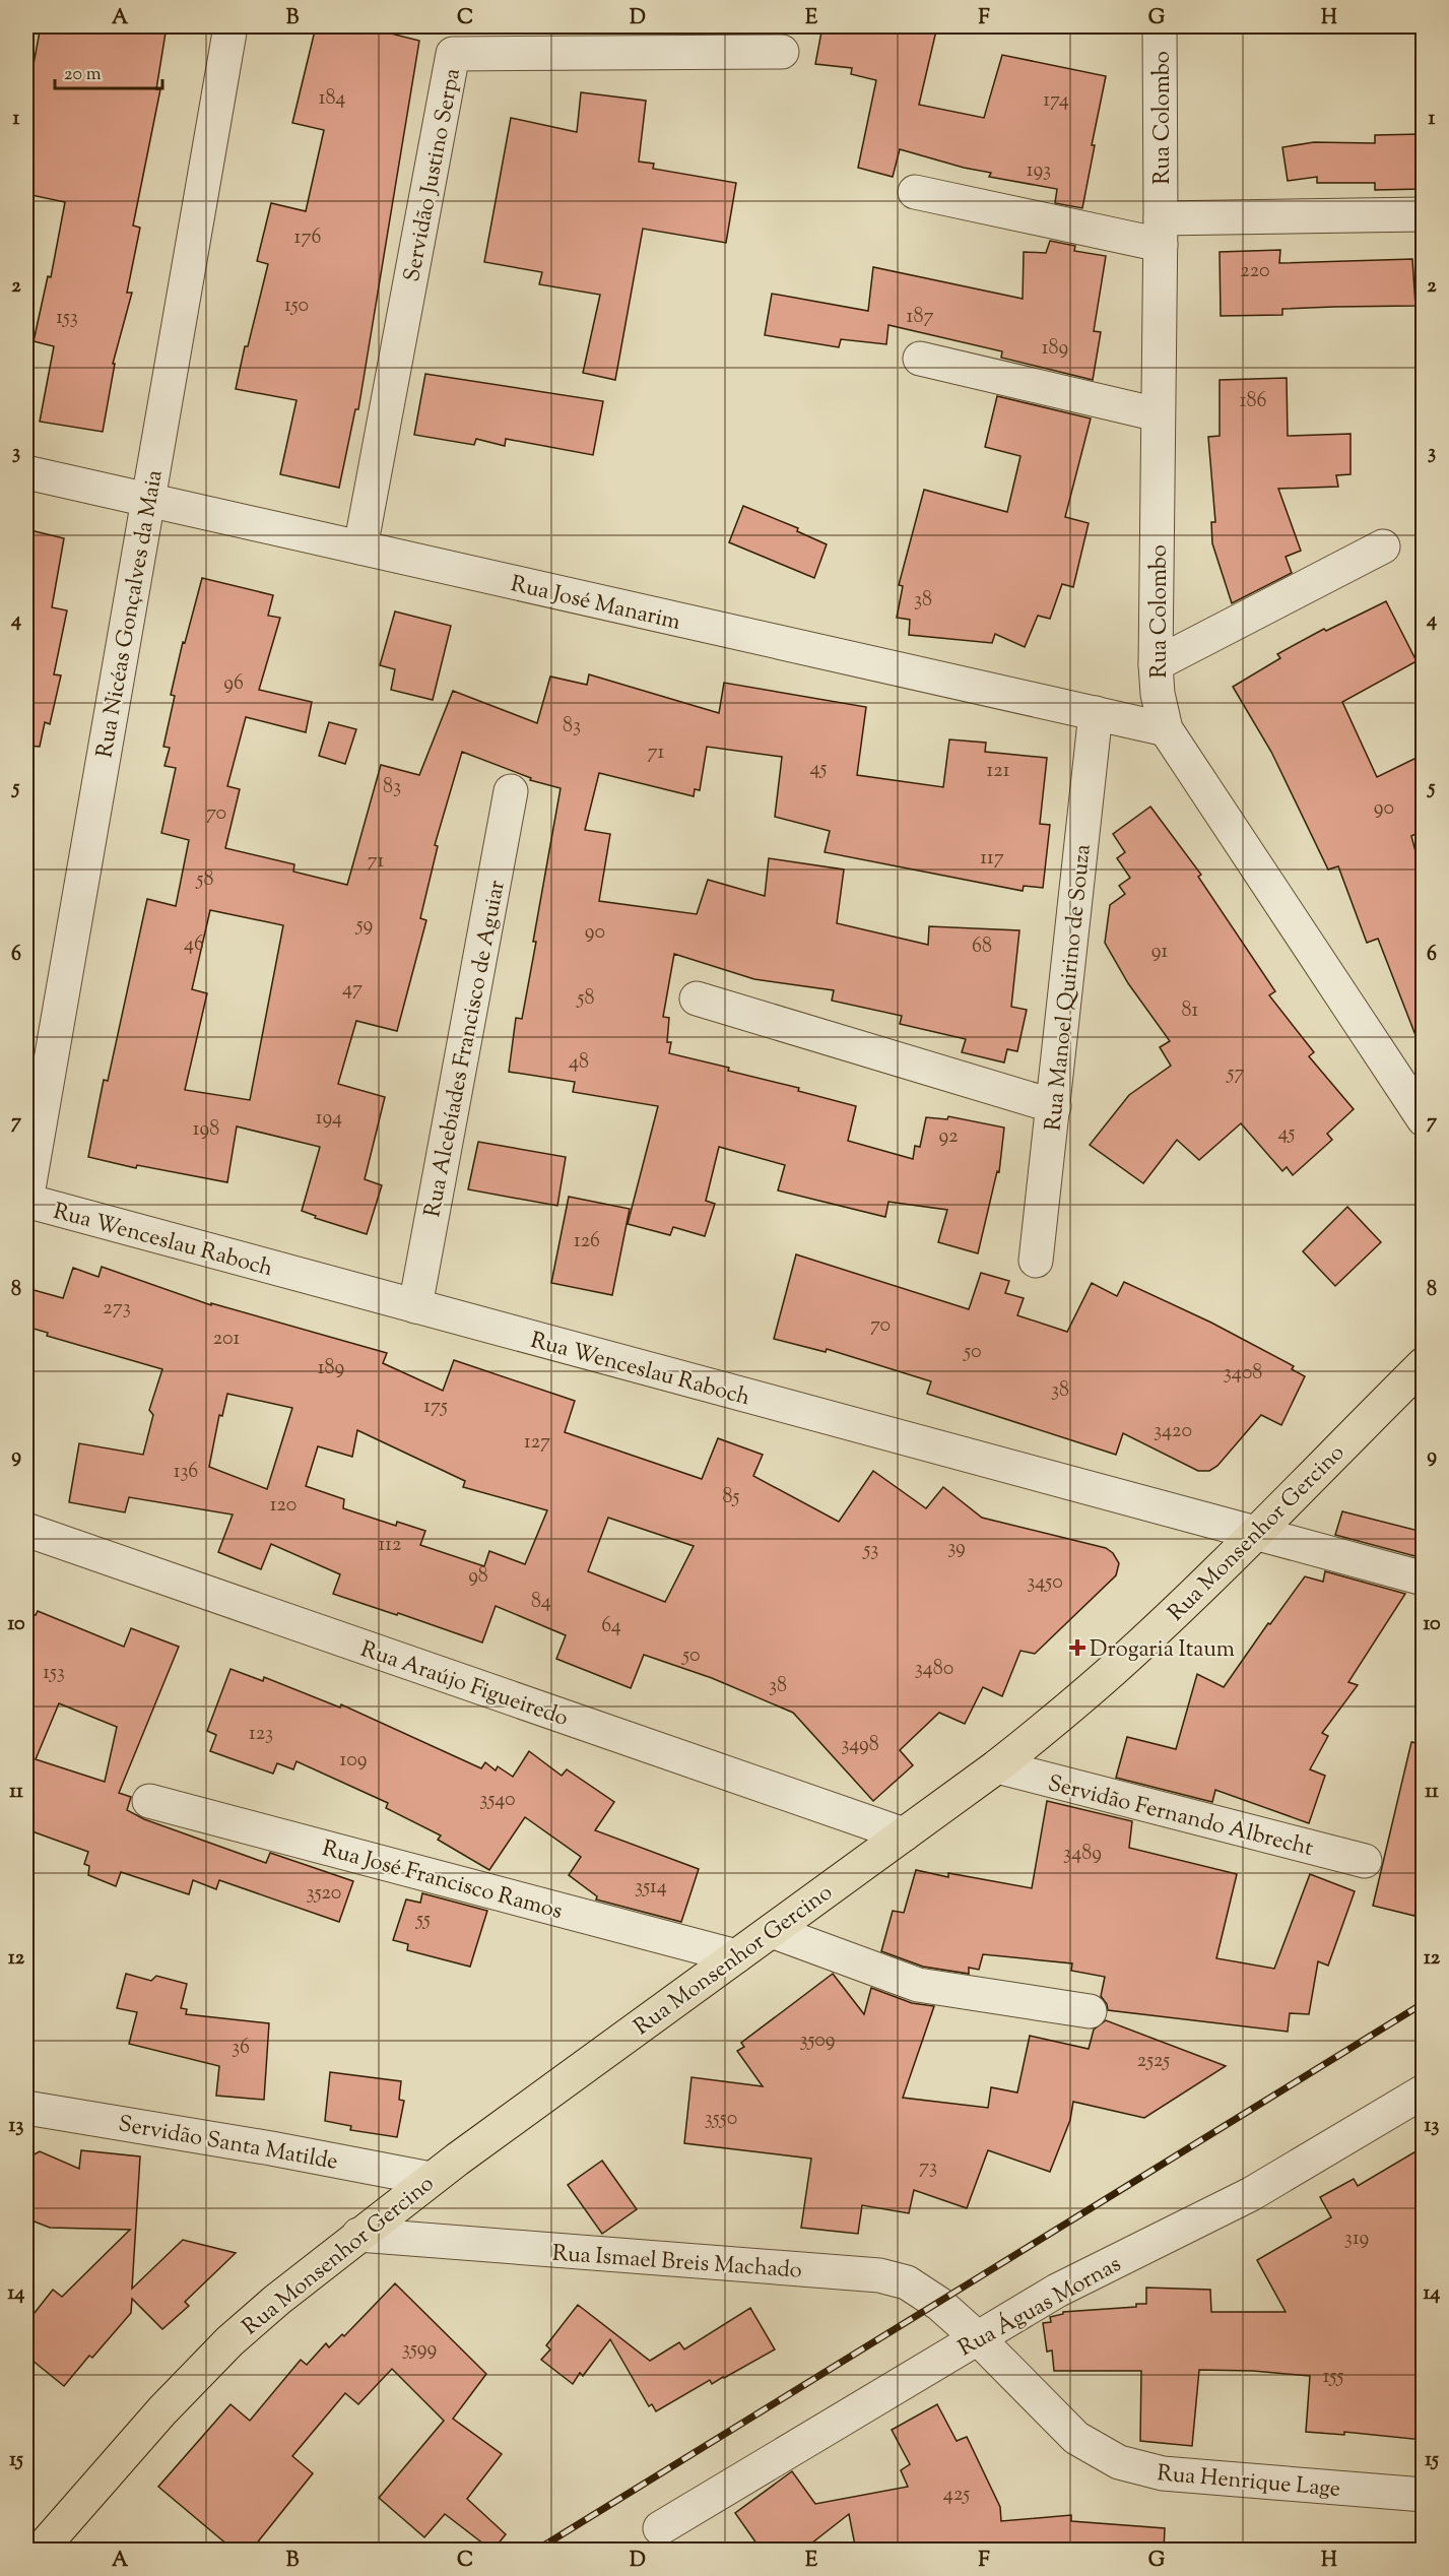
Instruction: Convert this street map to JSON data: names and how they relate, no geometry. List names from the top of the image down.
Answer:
{
  "streets": {
    "main road": ["Rua Monsenhor Gercino"],
    "street": [
      "Rua Colombo",
      "Servidão Justino Serpa",
      "Rua José Manarim",
      "Rua Nicéas Gonçalves da Maia",
      "Rua Manoel Quirino de Souza",
      "Rua Alcebíades Francisco de Aguiar",
      "Rua Wenceslau Raboch",
      "Rua Araújo Figueiredo",
      "Servidão Fernando Albrecht",
      "Rua José Francisco Ramos",
      "Servidão Santa Matilde",
      "Rua Ismael Breis Machado",
      "Rua Águas Mornas",
      "Rua Henrique Lage"
    ]
  },
  "crossings": [
    ["Rua Colombo", "Rua José Manarim"],
    ["Servidão Justino Serpa", "Rua José Manarim"],
    ["Rua José Manarim", "Rua Nicéas Gonçalves da Maia"],
    ["Rua José Manarim", "Rua Manoel Quirino de Souza"],
    ["Rua Nicéas Gonçalves da Maia", "Rua Wenceslau Raboch"],
    ["Rua Alcebíades Francisco de Aguiar", "Rua Wenceslau Raboch"],
    ["Rua Wenceslau Raboch", "Rua Monsenhor Gercino"],
    ["Rua Monsenhor Gercino", "Rua Araújo Figueiredo"],
    ["Rua Monsenhor Gercino", "Servidão Fernando Albrecht"],
    ["Rua Monsenhor Gercino", "Rua José Francisco Ramos"],
    ["Rua Monsenhor Gercino", "Servidão Santa Matilde"],
    ["Rua Monsenhor Gercino", "Rua Ismael Breis Machado"],
    ["Rua Ismael Breis Machado", "Rua Águas Mornas"],
    ["Rua Ismael Breis Machado", "Rua Henrique Lage"],
    ["Rua Águas Mornas", "Rua Henrique Lage"]
  ],
  "places": {
    "health": ["Drogaria Itaum"]
  },
  "house_numbers": [
    "184",
    "174",
    "193",
    "176",
    "220",
    "150",
    "187",
    "153",
    "189",
    "186",
    "38",
    "96",
    "83",
    "71",
    "45",
    "121",
    "83",
    "90",
    "70",
    "117",
    "71",
    "58",
    "59",
    "90",
    "46",
    "68",
    "91",
    "47",
    "58",
    "81",
    "48",
    "57",
    "194",
    "198",
    "45",
    "92",
    "126",
    "273",
    "70",
    "201",
    "50",
    "189",
    "3408",
    "38",
    "175",
    "3420",
    "127",
    "136",
    "85",
    "120",
    "112",
    "39",
    "53",
    "98",
    "3450",
    "84",
    "64",
    "50",
    "3480",
    "153",
    "38",
    "123",
    "3498",
    "109",
    "3540",
    "3489",
    "3514",
    "3520",
    "55",
    "3509",
    "36",
    "2525",
    "3550",
    "73",
    "319",
    "3599",
    "155",
    "425"
  ],
  "scale_bar": "20 m",
  "grid": {
    "columns": [
      "A",
      "B",
      "C",
      "D",
      "E",
      "F",
      "G",
      "H"
    ],
    "rows": [
      "1",
      "2",
      "3",
      "4",
      "5",
      "6",
      "7",
      "8",
      "9",
      "10",
      "11",
      "12",
      "13",
      "14",
      "15"
    ]
  }
}
